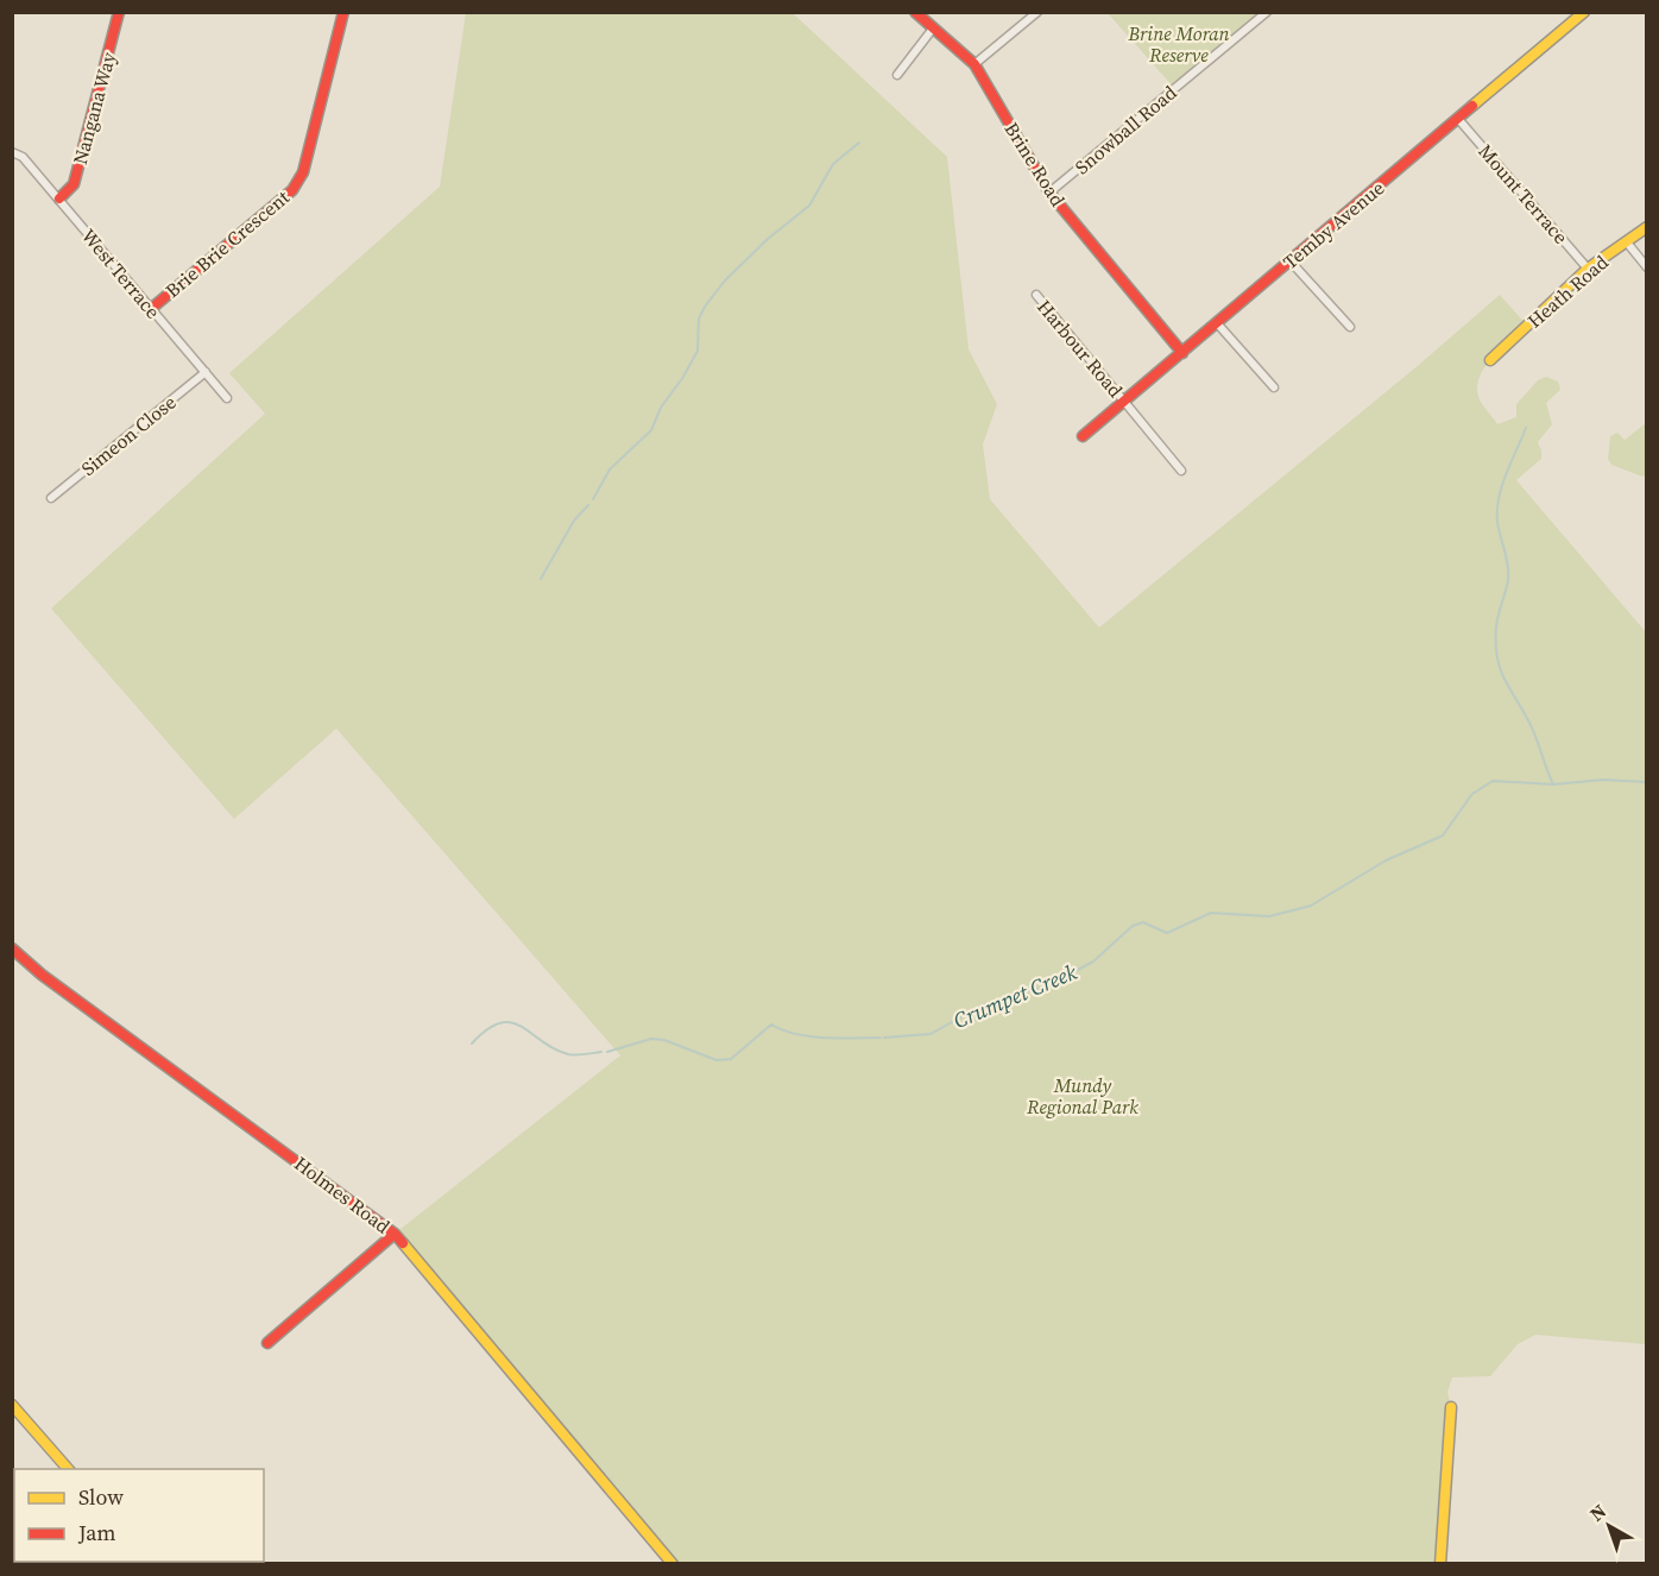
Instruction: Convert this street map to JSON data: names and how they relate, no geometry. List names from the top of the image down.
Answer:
{
  "streets": {
    "street": [
      "Nangana Way",
      "Snowball Road",
      "Brine Road",
      "Mount Terrace",
      "Temby Avenue",
      "Brie Brie Crescent",
      "West Terrace",
      "Heath Road",
      "Harbour Road",
      "Simeon Close",
      "Holmes Road"
    ]
  },
  "crossings": [
    ["Nangana Way", "West Terrace"],
    ["Snowball Road", "Brine Road"],
    ["Brine Road", "Temby Avenue"],
    ["Mount Terrace", "Temby Avenue"],
    ["Mount Terrace", "Heath Road"],
    ["Temby Avenue", "Harbour Road"],
    ["Brie Brie Crescent", "West Terrace"],
    ["West Terrace", "Simeon Close"]
  ],
  "water": ["Crumpet Creek"],
  "parks": ["Brine Moran Reserve", "Mundy Regional Park"],
  "legend": ["Slow", "Jam"],
  "north": "top left"
}
